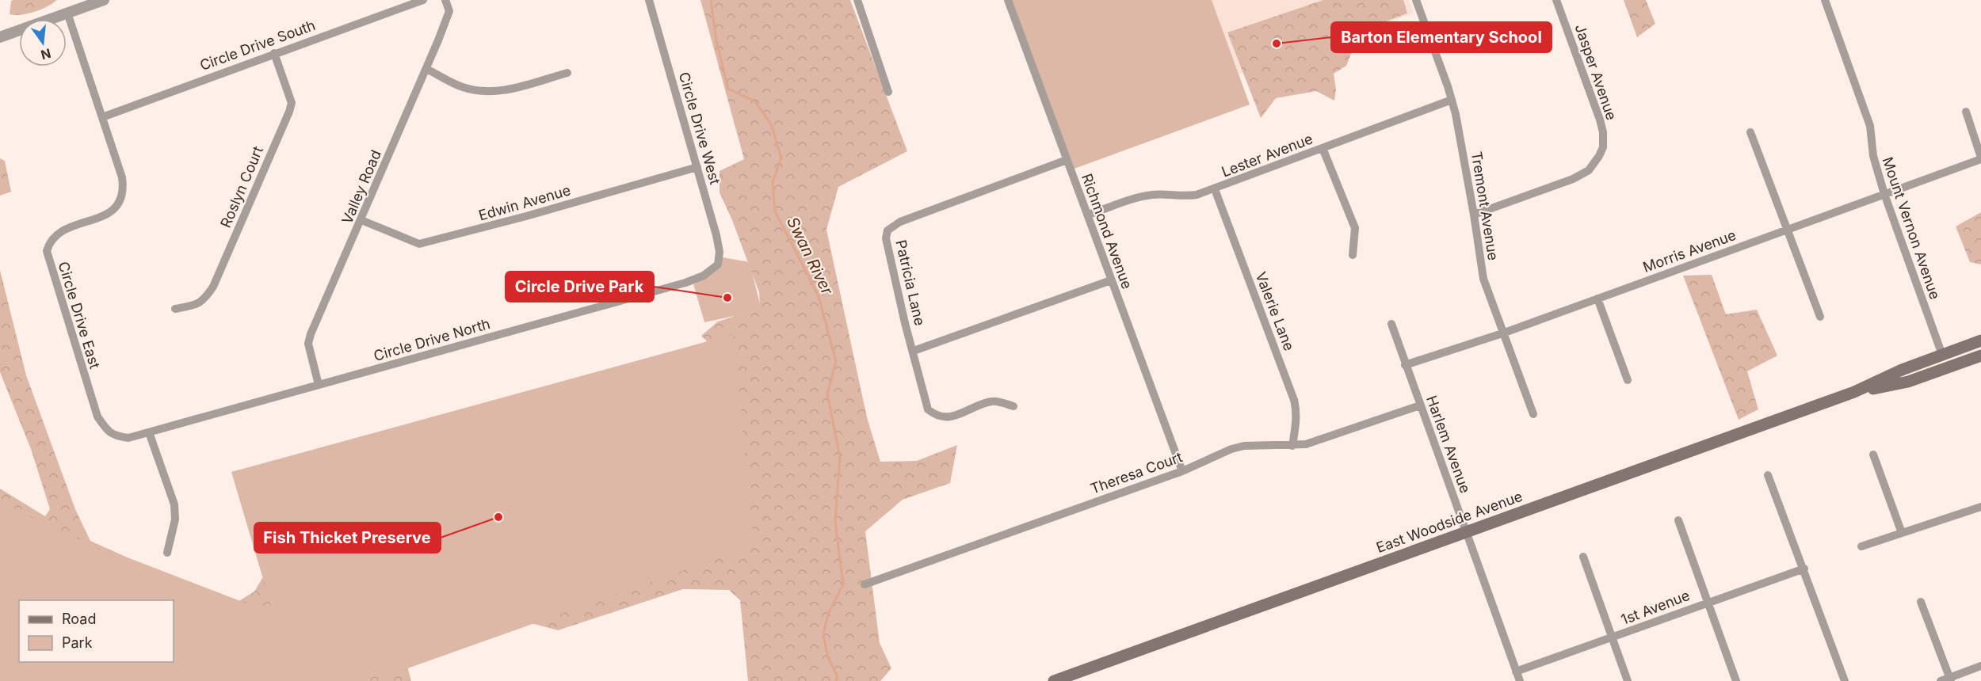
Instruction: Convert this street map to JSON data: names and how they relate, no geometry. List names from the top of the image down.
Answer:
{
  "streets": {
    "main road": ["East Woodside Avenue"],
    "street": [
      "Circle Drive South",
      "Jasper Avenue",
      "Circle Drive West",
      "Lester Avenue",
      "Roslyn Court",
      "Valley Road",
      "Edwin Avenue",
      "Tremont Avenue",
      "Mount Vernon Avenue",
      "Richmond Avenue",
      "Morris Avenue",
      "Patricia Lane",
      "Valerie Lane",
      "Circle Drive East",
      "Circle Drive North",
      "Harlem Avenue",
      "Theresa Court",
      "1st Avenue"
    ]
  },
  "crossings": [
    ["Circle Drive South", "Roslyn Court"],
    ["Circle Drive South", "Circle Drive East"],
    ["Jasper Avenue", "Tremont Avenue"],
    ["Circle Drive West", "Edwin Avenue"],
    ["Circle Drive West", "Circle Drive North"],
    ["Lester Avenue", "Tremont Avenue"],
    ["Lester Avenue", "Richmond Avenue"],
    ["Lester Avenue", "Valerie Lane"],
    ["Valley Road", "Edwin Avenue"],
    ["Valley Road", "Circle Drive North"],
    ["Tremont Avenue", "Morris Avenue"],
    ["Mount Vernon Avenue", "Morris Avenue"],
    ["Mount Vernon Avenue", "East Woodside Avenue"],
    ["Richmond Avenue", "Patricia Lane"],
    ["Richmond Avenue", "Theresa Court"],
    ["Morris Avenue", "Harlem Avenue"],
    ["Valerie Lane", "Theresa Court"],
    ["Circle Drive East", "Circle Drive North"],
    ["Harlem Avenue", "Theresa Court"],
    ["Harlem Avenue", "East Woodside Avenue"],
    ["Harlem Avenue", "1st Avenue"]
  ],
  "water": ["Swan River"],
  "places": ["Barton Elementary School", "Circle Drive Park", "Fish Thicket Preserve"],
  "legend": ["Road", "Park"],
  "north": "bottom"
}
